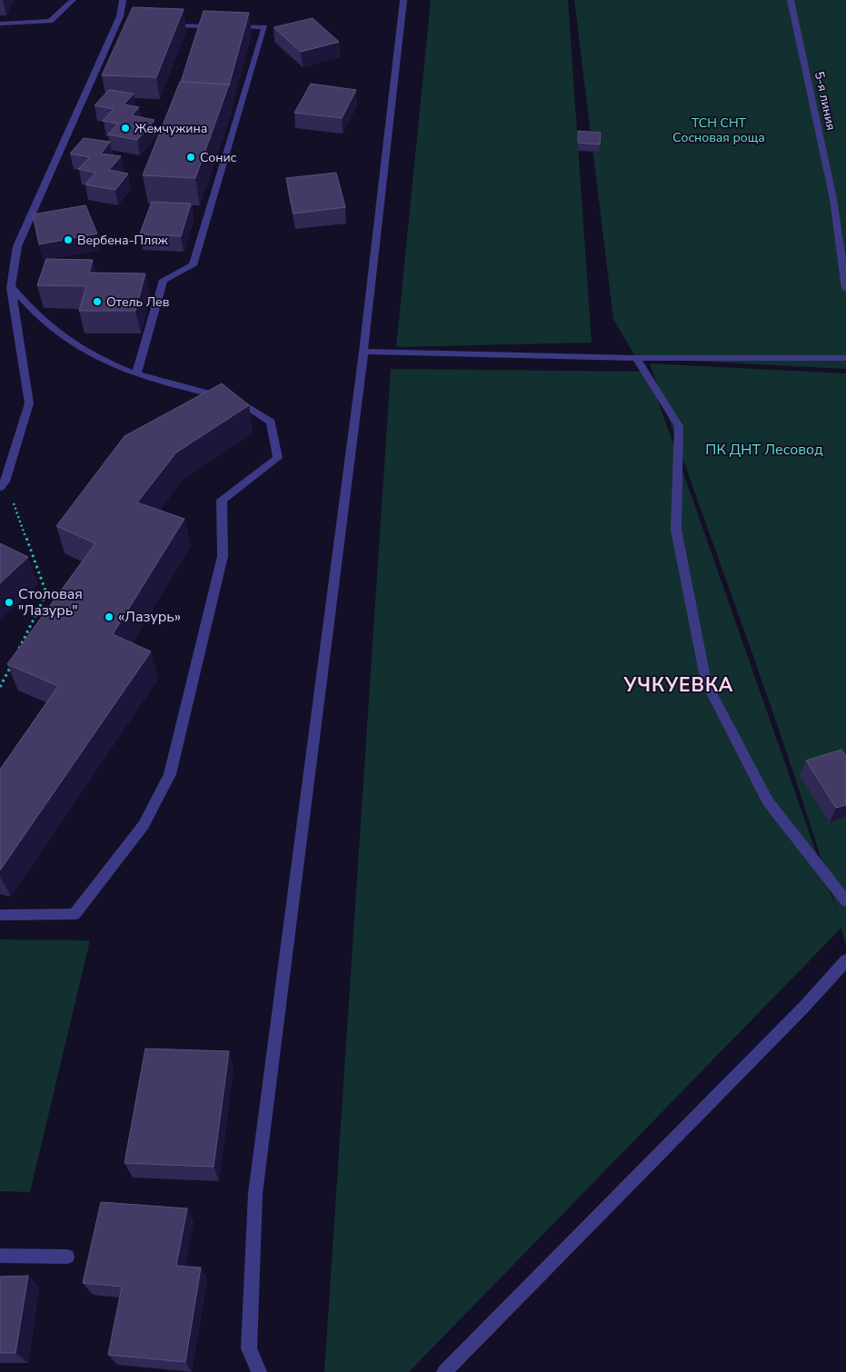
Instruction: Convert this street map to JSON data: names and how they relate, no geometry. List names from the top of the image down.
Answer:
{
  "streets": {
    "lane": ["5-я линия"]
  },
  "districts": ["УЧКУЕВКА"],
  "parks": ["ТСН СНТ Сосновая роща", "ПК ДНТ Лесовод"],
  "places": [
    "Жемчужина",
    "Сонис",
    "Вербена-Пляж",
    "Отель Лев",
    "Столовая \"Лазурь\"",
    "«Лазурь»"
  ]
}
